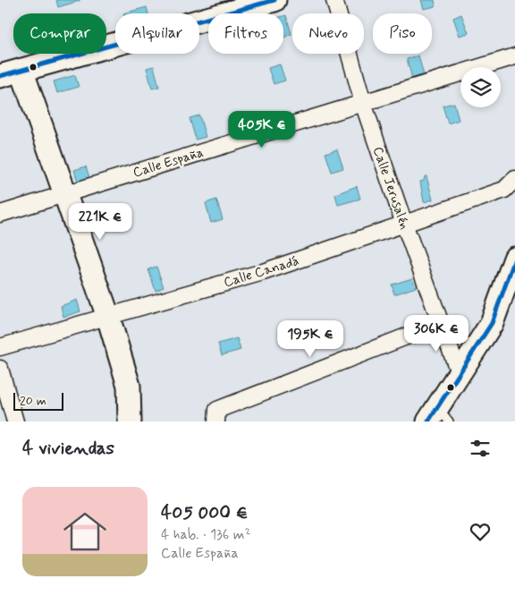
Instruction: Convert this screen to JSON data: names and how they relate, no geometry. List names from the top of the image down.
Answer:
{
  "streets": {
    "street": ["Calle España", "Calle Jerusalén", "Calle Canadá"]
  },
  "crossings": [
    ["Calle España", "Calle Jerusalén"],
    ["Calle Jerusalén", "Calle Canadá"]
  ],
  "scale_bar": "20 m",
  "page": {
    "chip": [
      "Comprar",
      "Alquilar",
      "Filtros",
      "Nuevo",
      "Piso"
    ],
    "price": [
      "405K €",
      "221K €",
      "306K €",
      "195K €"
    ],
    "scale": "20 m",
    "heading": "4 viviendas",
    "list": [
      {
        "name": "405 000 €",
        "note": "4 hab. · 136 m² · Calle España"
      }
    ]
  }
}
